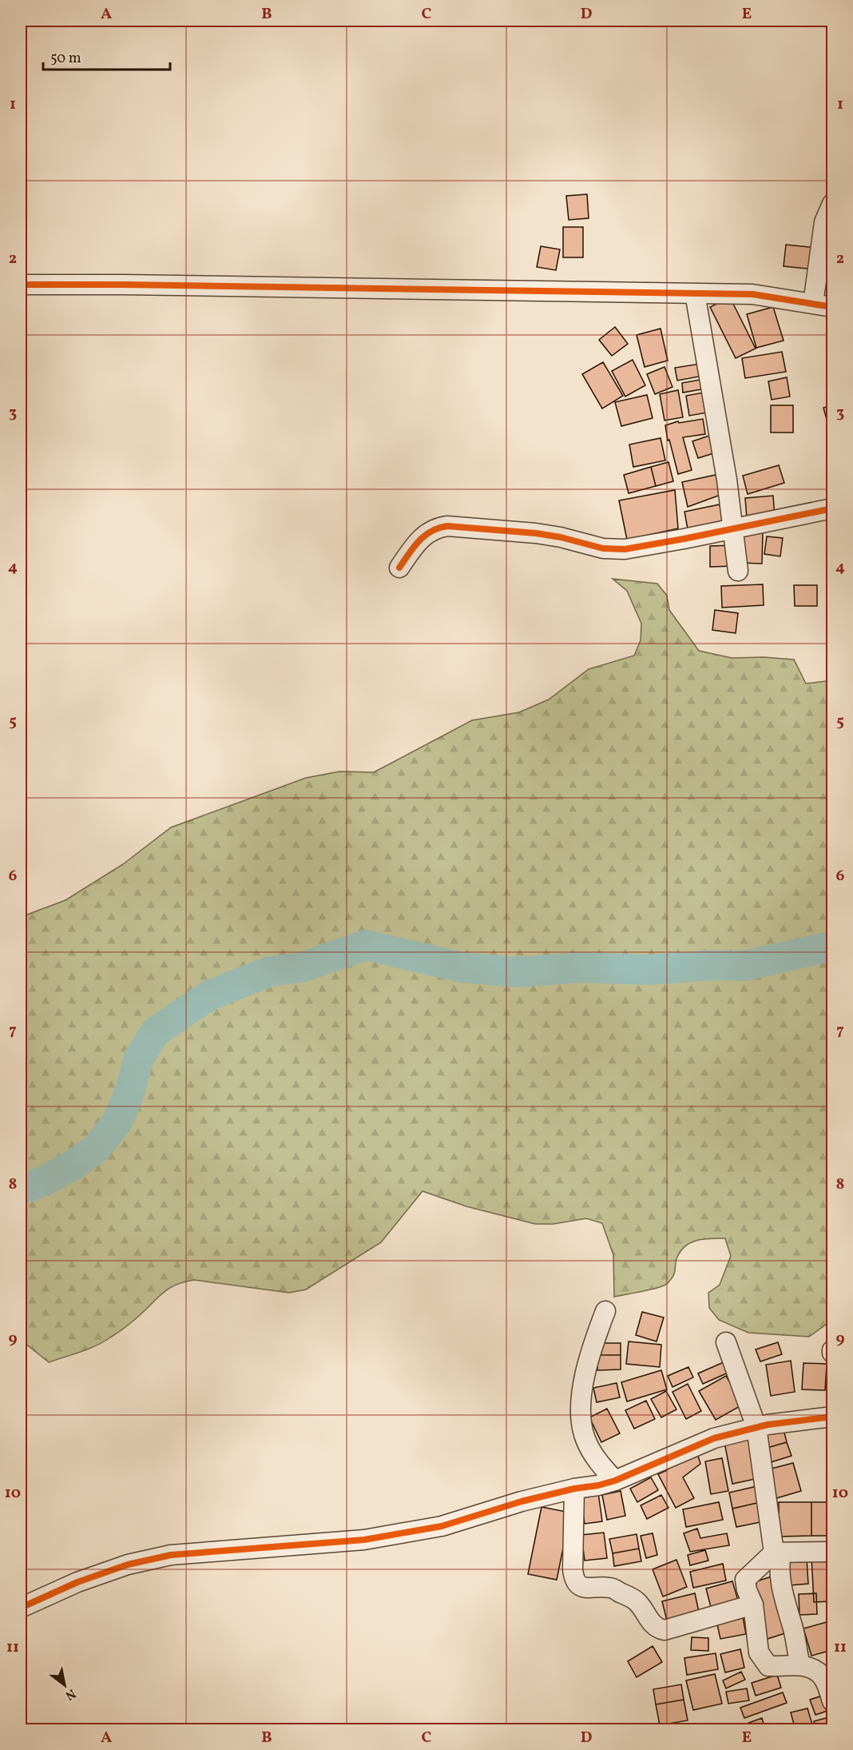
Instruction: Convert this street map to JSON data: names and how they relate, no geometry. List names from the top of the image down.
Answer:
{
  "scale_bar": "50 m",
  "north": "bottom right",
  "grid": {
    "columns": [
      "A",
      "B",
      "C",
      "D",
      "E"
    ],
    "rows": [
      "1",
      "2",
      "3",
      "4",
      "5",
      "6",
      "7",
      "8",
      "9",
      "10",
      "11"
    ]
  }
}
